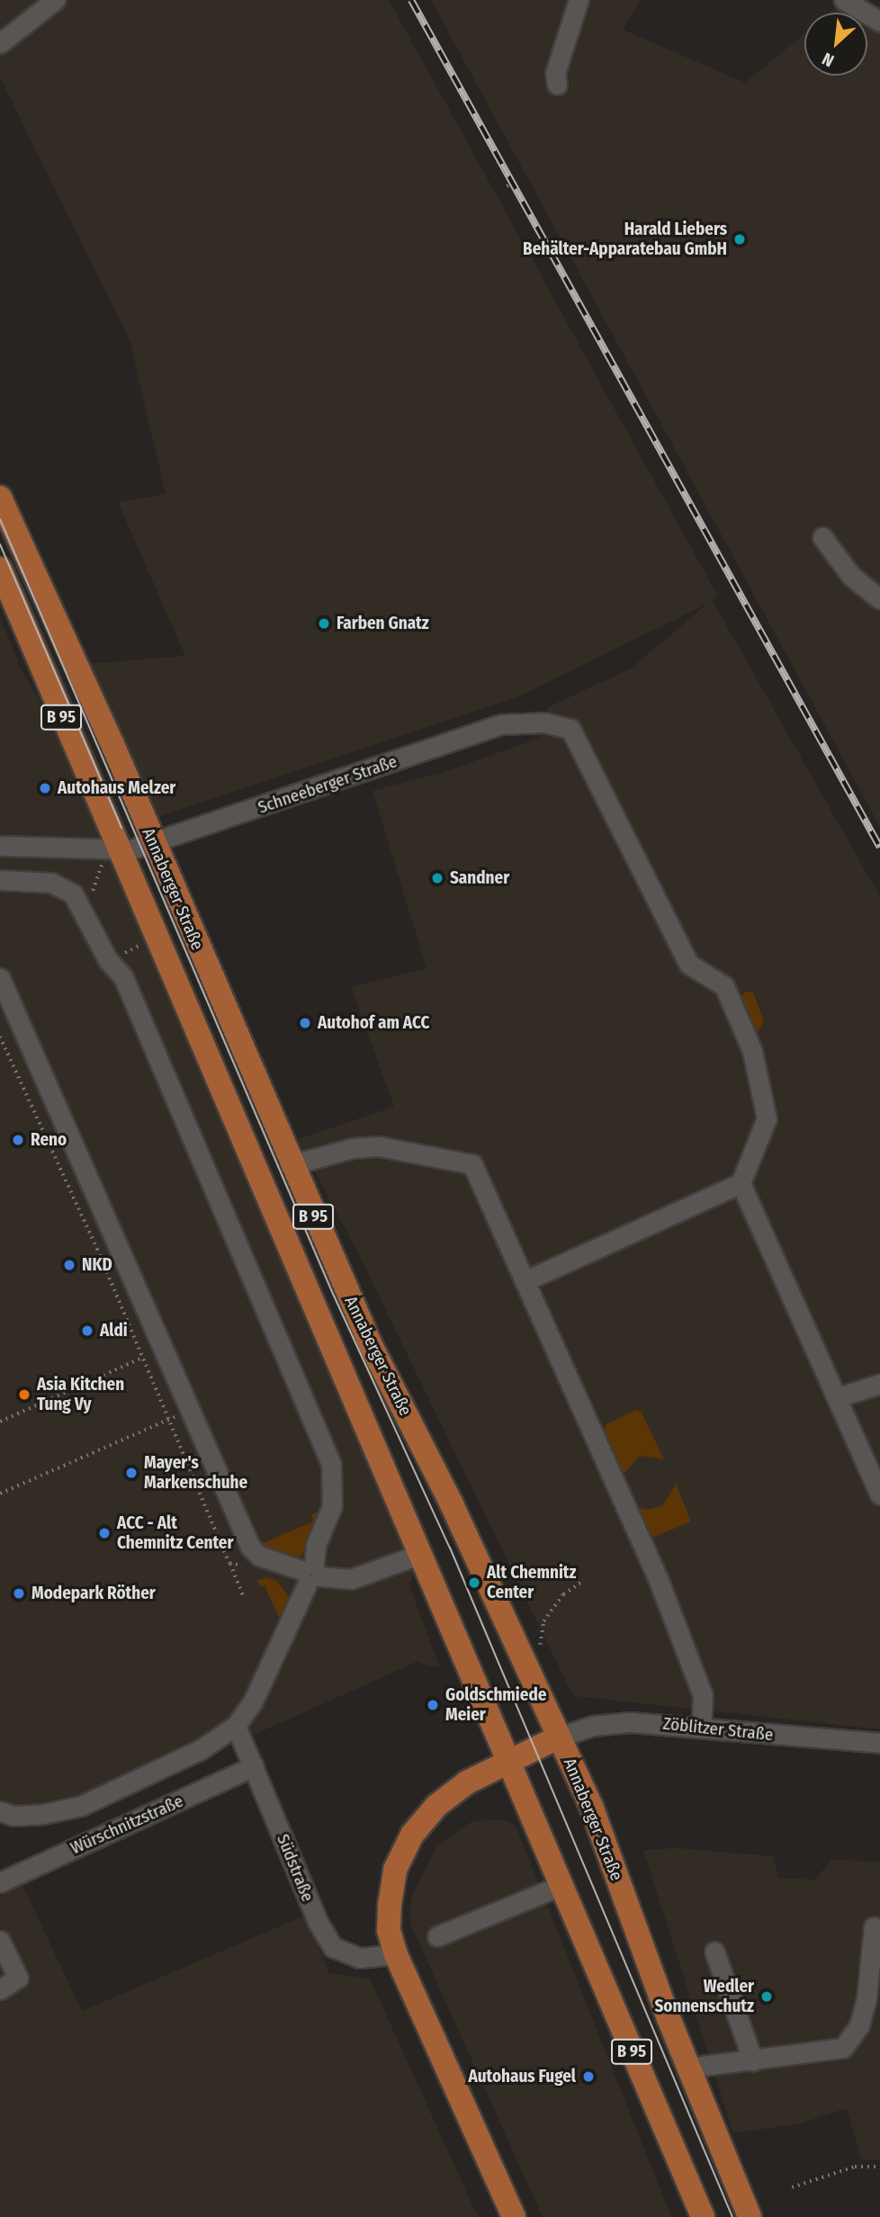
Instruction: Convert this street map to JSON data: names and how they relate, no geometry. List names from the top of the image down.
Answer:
{
  "streets": {
    "main road": ["B 95", "Annaberger Straße"],
    "street": [
      "Schneeberger Straße",
      "Zöblitzer Straße",
      "Würschnitzstraße",
      "Südstraße"
    ]
  },
  "crossings": [
    ["Schneeberger Straße", "Annaberger Straße"],
    ["Annaberger Straße", "Zöblitzer Straße"],
    ["Würschnitzstraße", "Südstraße"]
  ],
  "places": [
    "Harald Liebers Behälter-Apparatebau GmbH",
    "Farben Gnatz",
    "Autohaus Melzer",
    "Sandner",
    "Autohof am ACC",
    "Reno",
    "NKD",
    "Aldi",
    "Asia Kitchen Tung Vy",
    "Mayer's Markenschuhe",
    "ACC - Alt Chemnitz Center",
    "Alt Chemnitz Center",
    "Modepark Röther",
    "Goldschmiede Meier",
    "Wedler Sonnenschutz",
    "Autohaus Fugel"
  ],
  "north": "bottom left"
}
